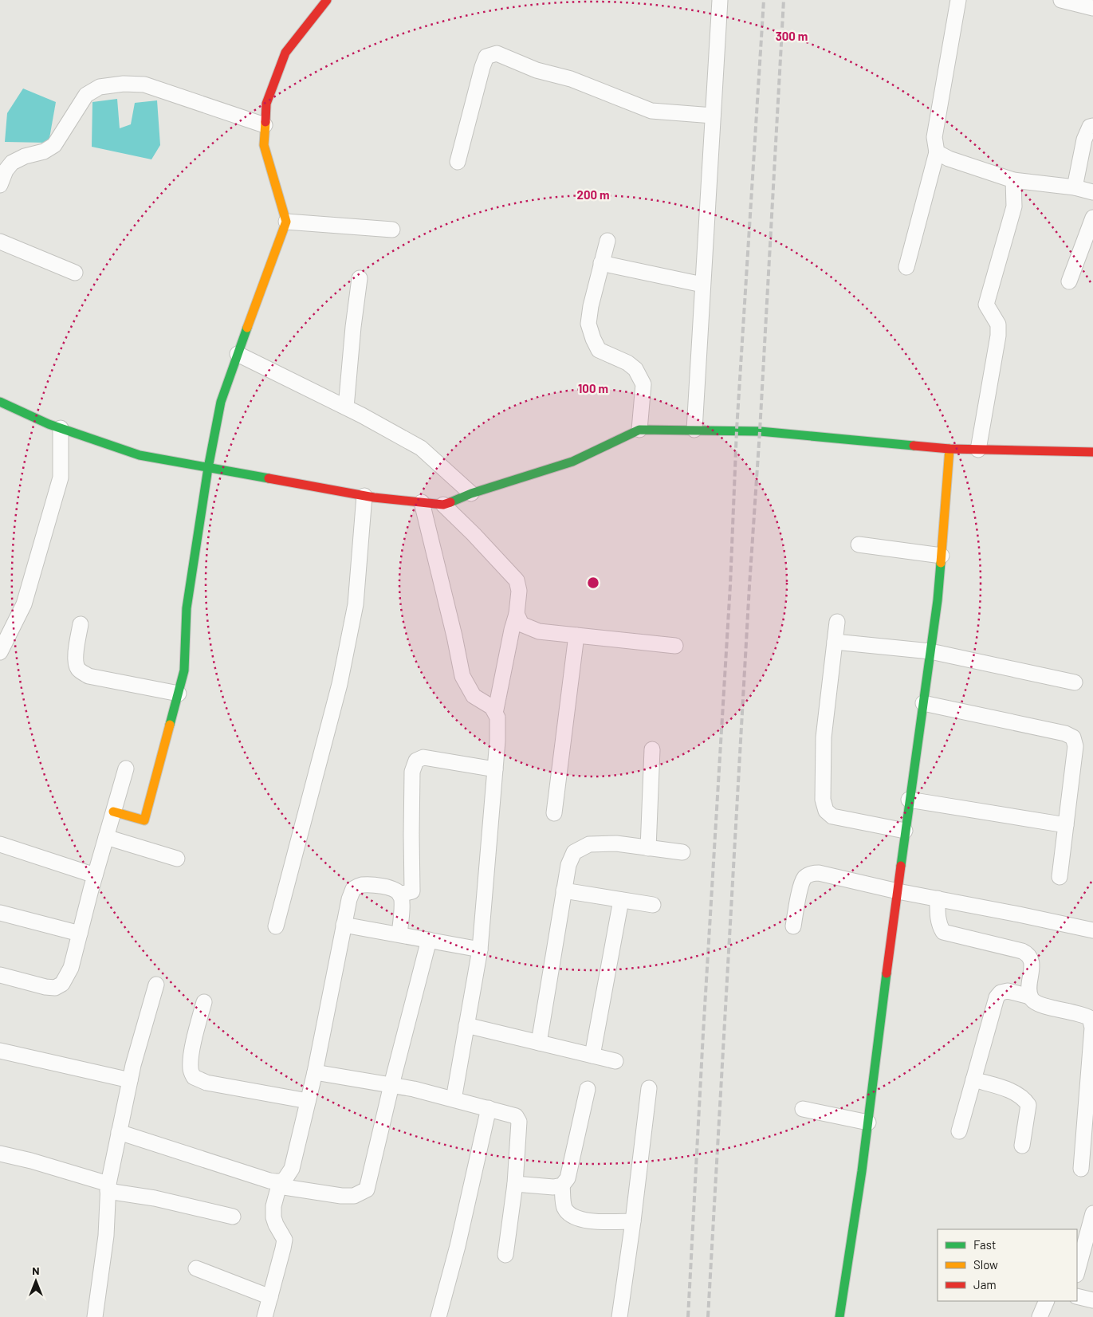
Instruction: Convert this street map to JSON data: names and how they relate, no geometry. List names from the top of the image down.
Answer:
{
  "legend": ["Fast", "Slow", "Jam"],
  "north": "top",
  "rings": ["300 m", "200 m", "100 m"]
}
